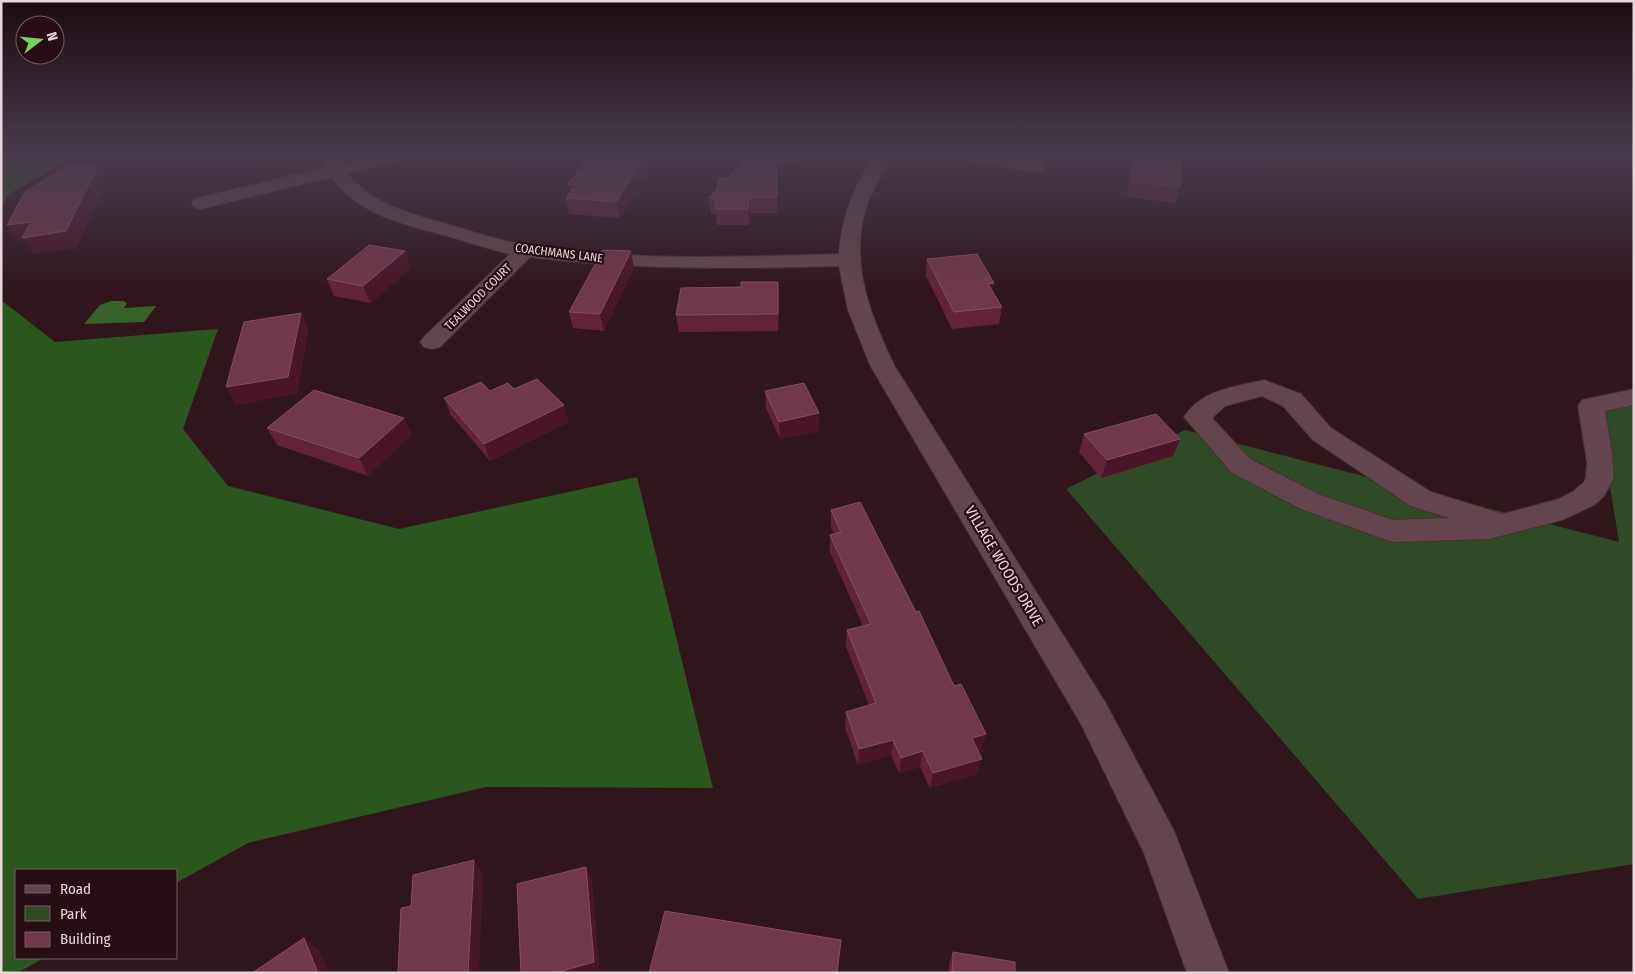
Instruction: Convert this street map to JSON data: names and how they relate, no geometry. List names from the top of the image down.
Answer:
{
  "streets": {
    "street": ["COACHMANS LANE", "TEALWOOD COURT", "VILLAGE WOODS DRIVE"]
  },
  "crossings": [
    ["COACHMANS LANE", "TEALWOOD COURT"],
    ["COACHMANS LANE", "VILLAGE WOODS DRIVE"]
  ],
  "legend": ["Road", "Park", "Building"],
  "north": "right"
}
